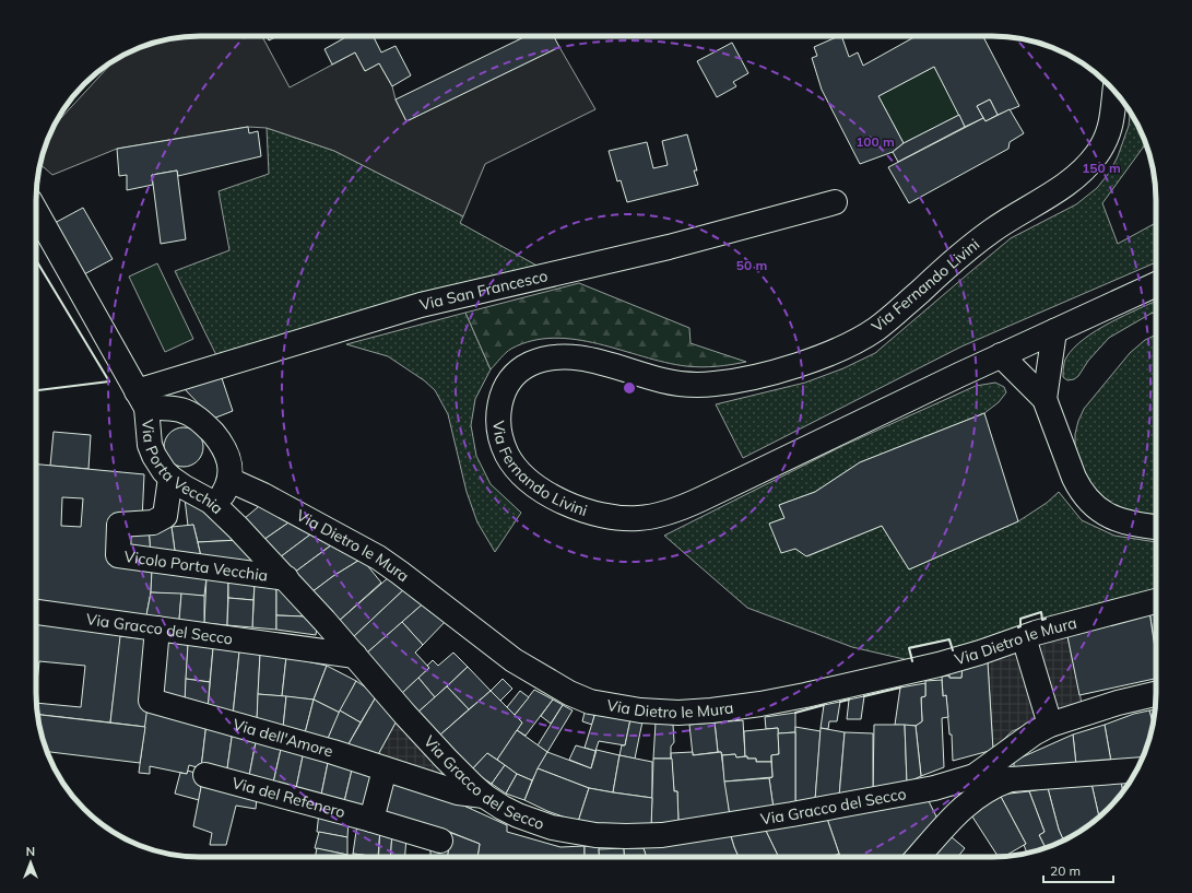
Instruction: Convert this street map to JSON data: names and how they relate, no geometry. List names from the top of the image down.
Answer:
{
  "streets": {
    "street": [
      "Via Fernando Livini",
      "Via San Francesco",
      "Via Porta Vecchia",
      "Via Dietro le Mura",
      "Vicolo Porta Vecchia",
      "Via Gracco del Secco",
      "Via dell'Amore",
      "Via del Refenero"
    ]
  },
  "crossings": [
    ["Via San Francesco", "Via Porta Vecchia"],
    ["Via Porta Vecchia", "Vicolo Porta Vecchia"],
    ["Via Porta Vecchia", "Via Gracco del Secco"],
    ["Via Gracco del Secco", "Via dell'Amore"]
  ],
  "scale_bar": "20 m",
  "north": "top",
  "rings": ["100 m", "150 m", "50 m"]
}
